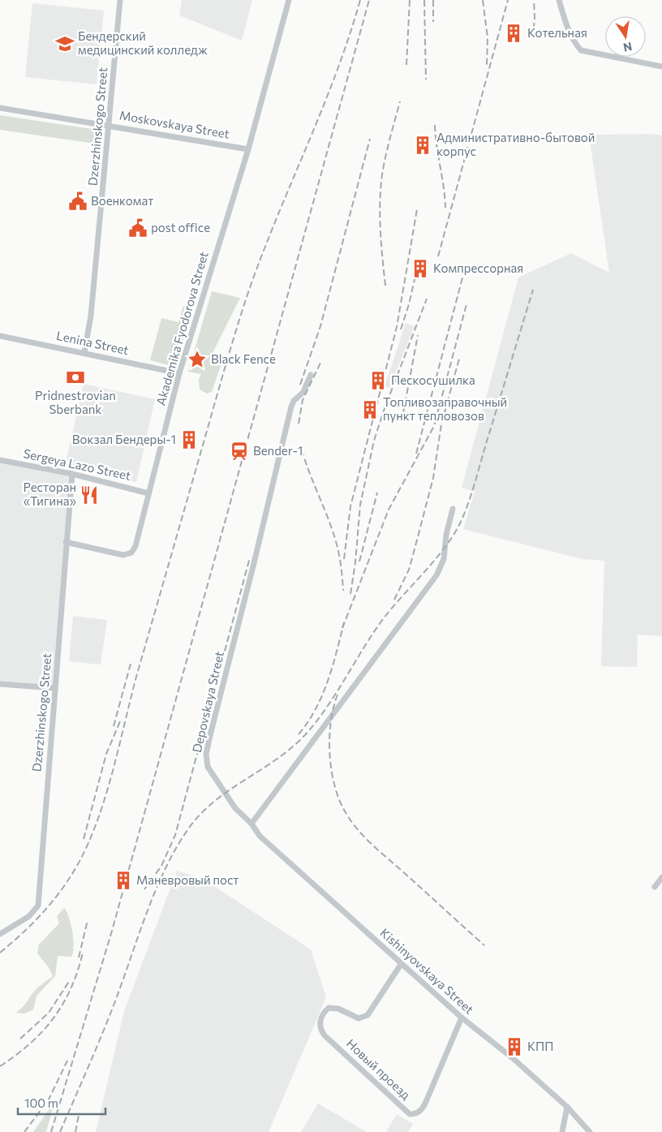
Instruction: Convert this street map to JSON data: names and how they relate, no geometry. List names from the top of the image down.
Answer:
{
  "streets": {
    "street": [
      "Moskovskaya Street",
      "Dzerzhinskogo Street",
      "Akademika Fyodorova Street",
      "Lenina Street",
      "Sergeya Lazo Street",
      "Depovskaya Street",
      "Kishinyovskaya Street",
      "Новый проезд"
    ]
  },
  "crossings": [
    ["Moskovskaya Street", "Dzerzhinskogo Street"],
    ["Moskovskaya Street", "Akademika Fyodorova Street"],
    ["Dzerzhinskogo Street", "Akademika Fyodorova Street"],
    ["Dzerzhinskogo Street", "Lenina Street"],
    ["Dzerzhinskogo Street", "Sergeya Lazo Street"],
    ["Akademika Fyodorova Street", "Lenina Street"],
    ["Akademika Fyodorova Street", "Sergeya Lazo Street"],
    ["Depovskaya Street", "Kishinyovskaya Street"],
    ["Kishinyovskaya Street", "Новый проезд"]
  ],
  "places": {
    "building": [
      "Котельная",
      "Административно-бытовой корпус",
      "Компрессорная",
      "Пескосушилка",
      "Топливозаправочный пункт тепловозов",
      "Вокзал Бендеры-1",
      "Маневровый пост",
      "КПП"
    ],
    "school or university": ["Бендерский медицинский колледж"],
    "public building": ["Военкомат", "post office"],
    "place": ["Black Fence"],
    "bank": ["Pridnestrovian Sberbank"],
    "station": ["Bender-1"],
    "restaurant": ["Ресторан «Тигина»"]
  },
  "scale_bar": "100 m",
  "north": "bottom"
}
